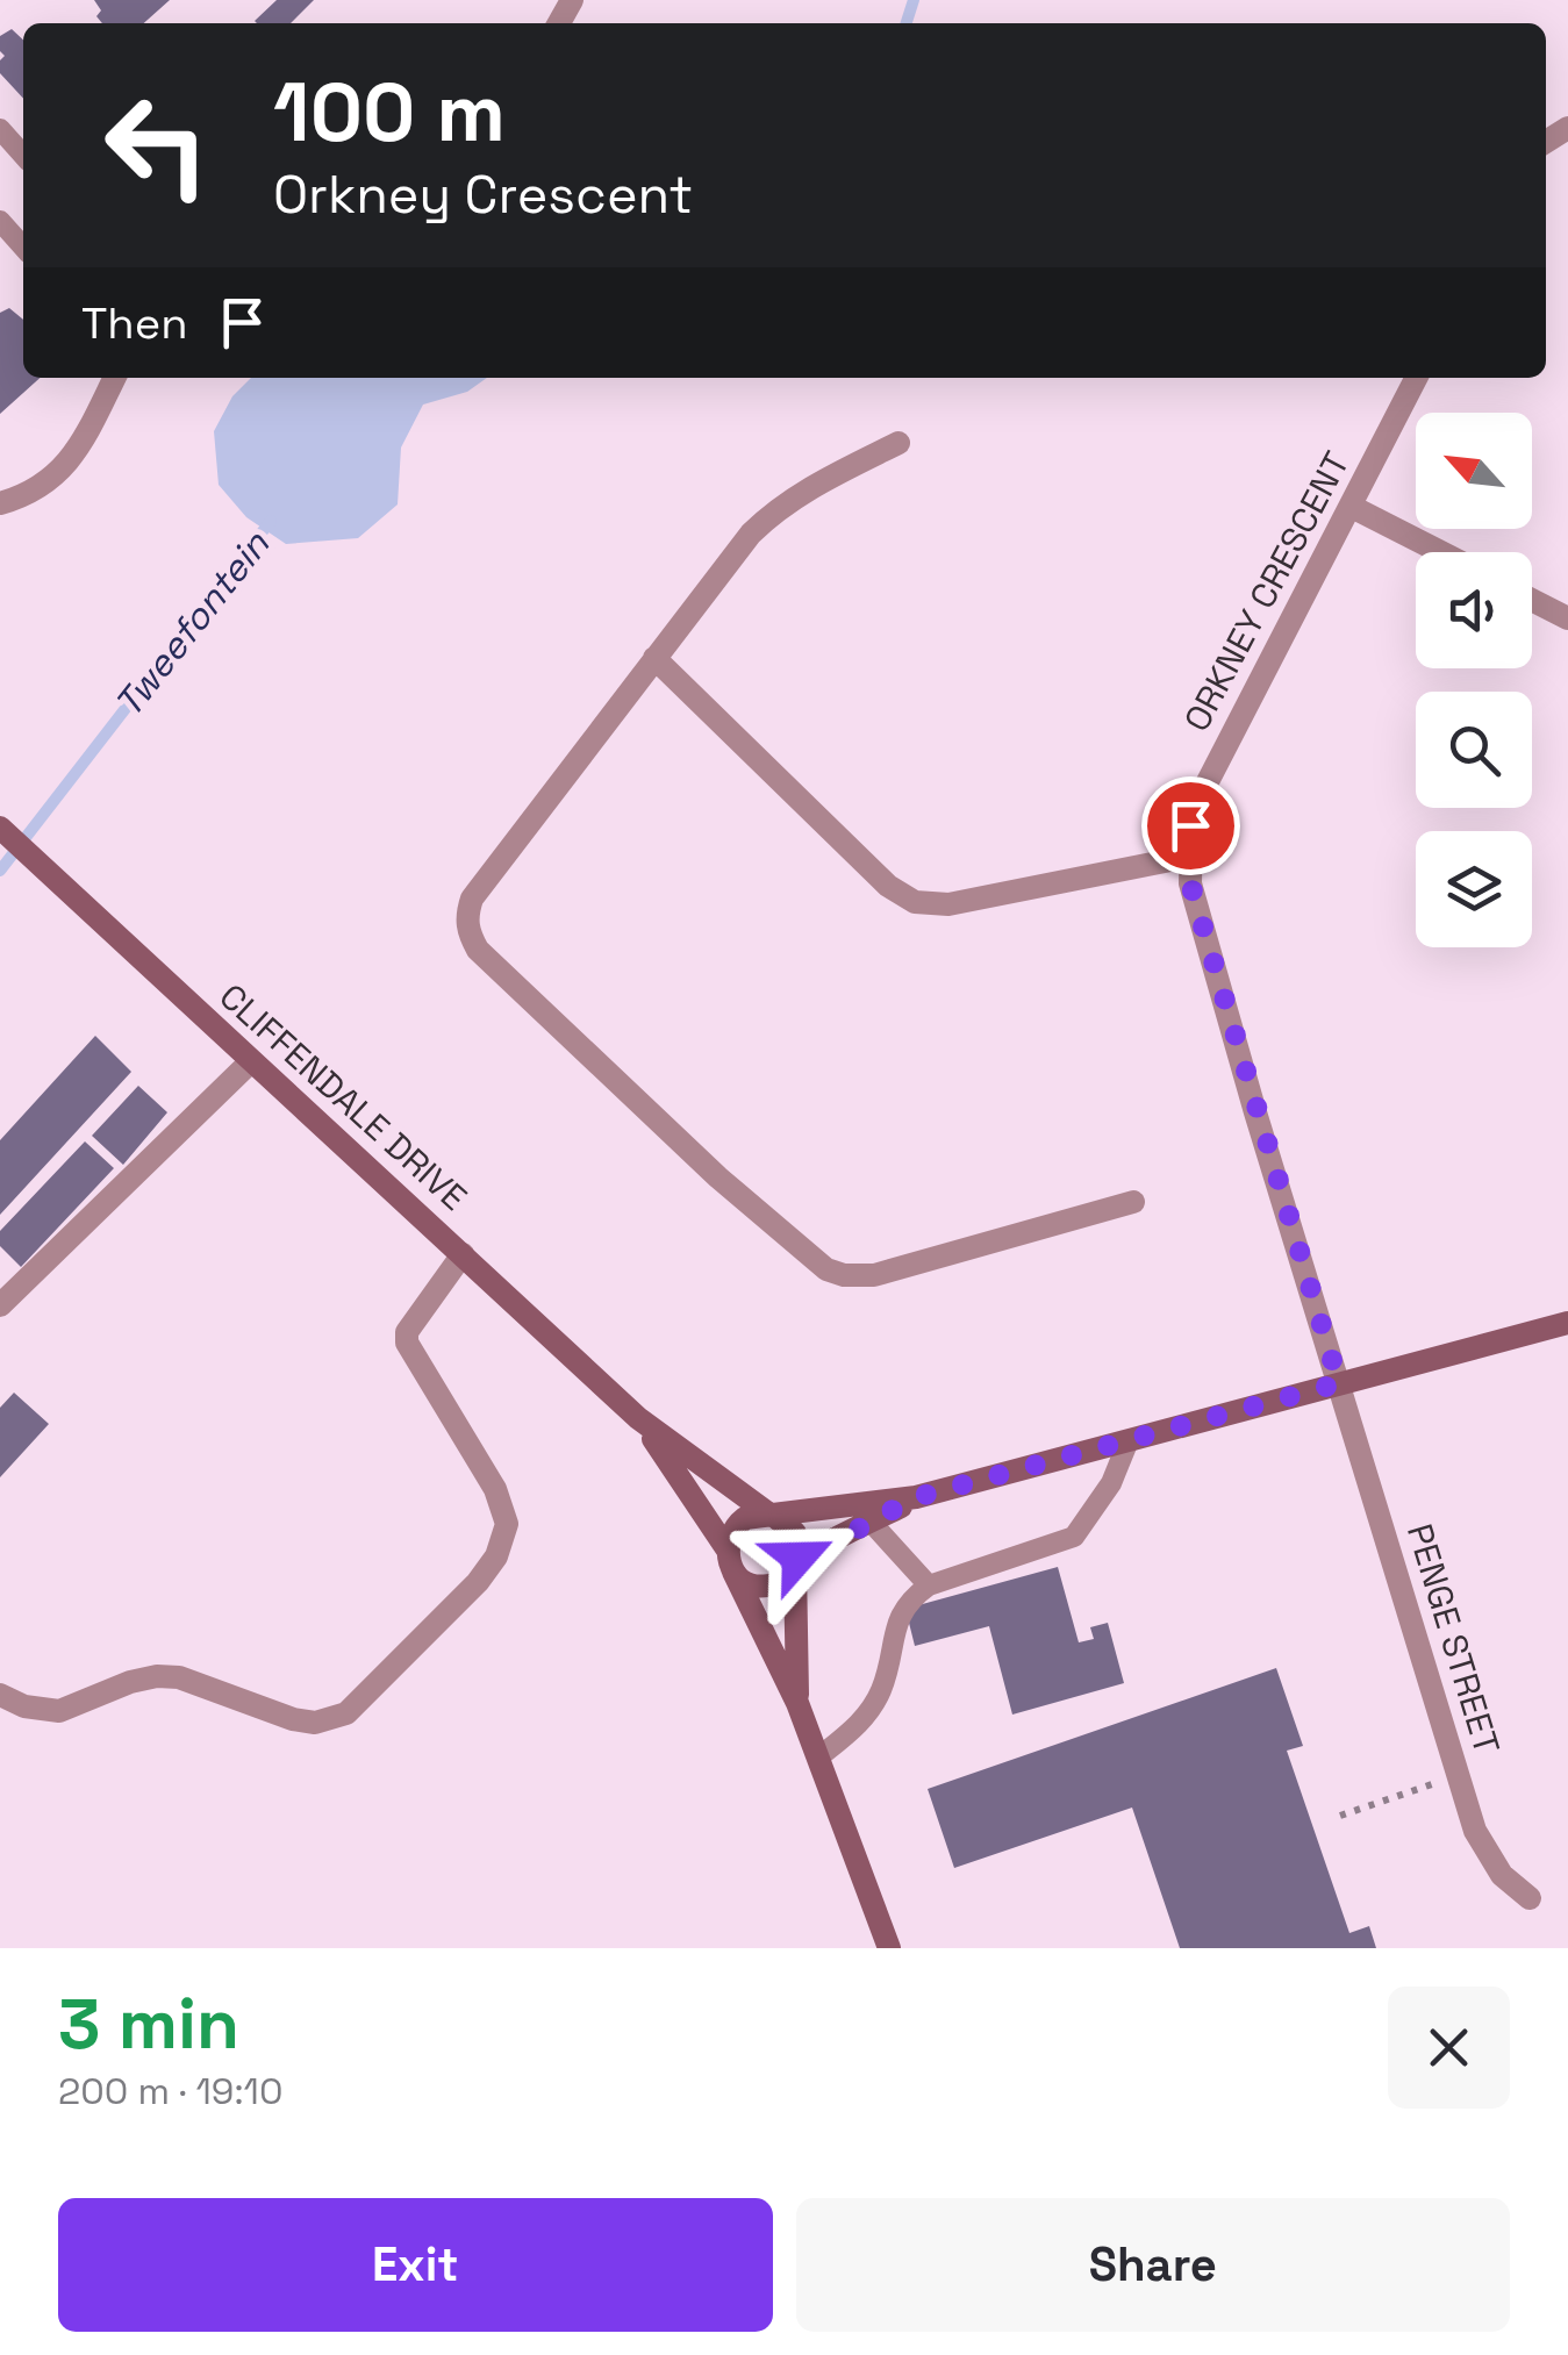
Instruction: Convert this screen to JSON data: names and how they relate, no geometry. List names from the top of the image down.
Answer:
{
  "streets": {
    "street": ["ORKNEY CRESCENT", "CLIFFENDALE DRIVE", "PENGE STREET"]
  },
  "crossings": [
    ["ORKNEY CRESCENT", "PENGE STREET"]
  ],
  "water": ["Tweefontein"],
  "north": "top left",
  "page": {
    "turn": ["100 m", "Orkney Crescent"],
    "then": "Then",
    "heading": ["3 min", "200 m · 19:10"],
    "buttons": ["Exit", "Share"]
  }
}
